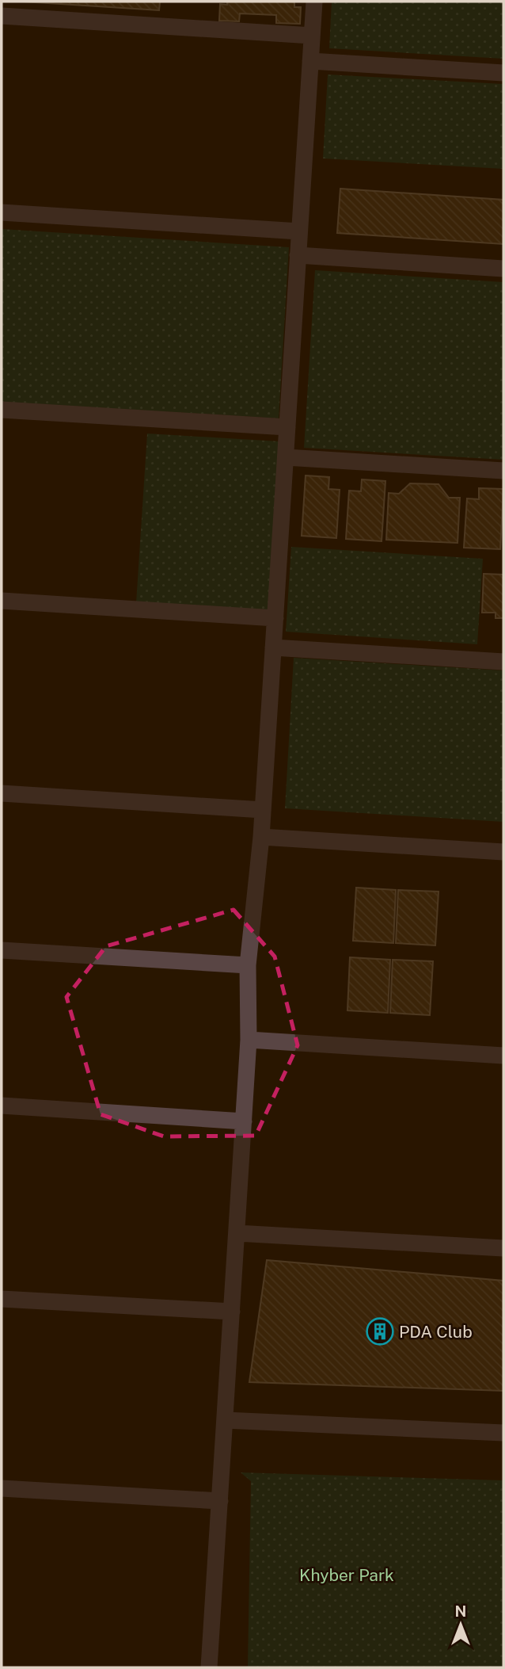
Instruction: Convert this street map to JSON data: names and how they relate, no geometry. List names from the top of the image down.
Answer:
{
  "parks": ["Khyber Park"],
  "places": {
    "building": ["PDA Club"]
  },
  "north": "top"
}
